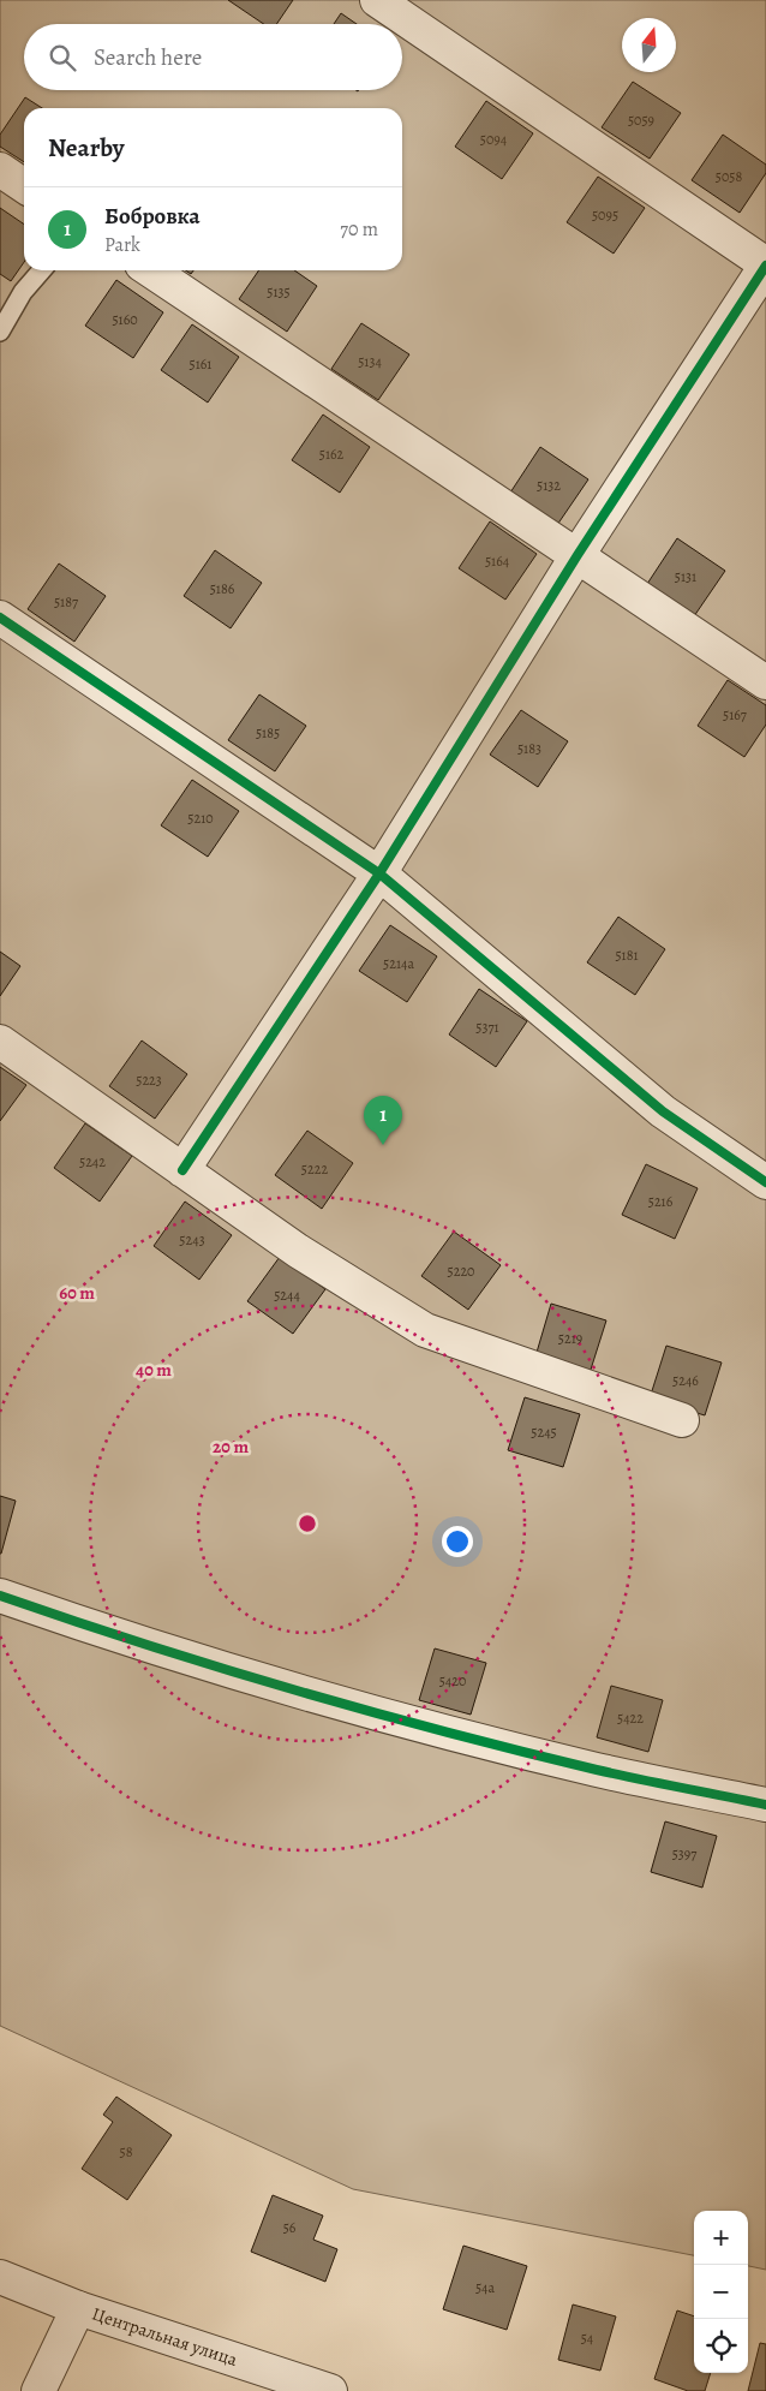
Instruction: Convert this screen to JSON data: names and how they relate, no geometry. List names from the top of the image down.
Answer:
{
  "streets": {
    "street": ["Центральная улица"]
  },
  "house_numbers": [
    "5059",
    "5094",
    "5058",
    "5095",
    "5135",
    "5160",
    "5134",
    "5161",
    "5162",
    "5132",
    "5164",
    "5131",
    "5186",
    "5187",
    "5167",
    "5185",
    "5183",
    "5210",
    "5181",
    "5214а",
    "5371",
    "5223",
    "5242",
    "5222",
    "5216",
    "5243",
    "5220",
    "5244",
    "5219",
    "5246",
    "5245",
    "5420",
    "5422",
    "5397",
    "58",
    "56",
    "54а",
    "54"
  ],
  "north": "top",
  "page": {
    "search": "Search here",
    "heading": "Nearby",
    "list": [
      {
        "mark": "1",
        "name": "Бобровка",
        "note": "Park",
        "value": "70 m"
      }
    ],
    "pins": "1",
    "map_buttons": ["+", "−"]
  },
  "rings": ["60 m", "40 m", "20 m"]
}
